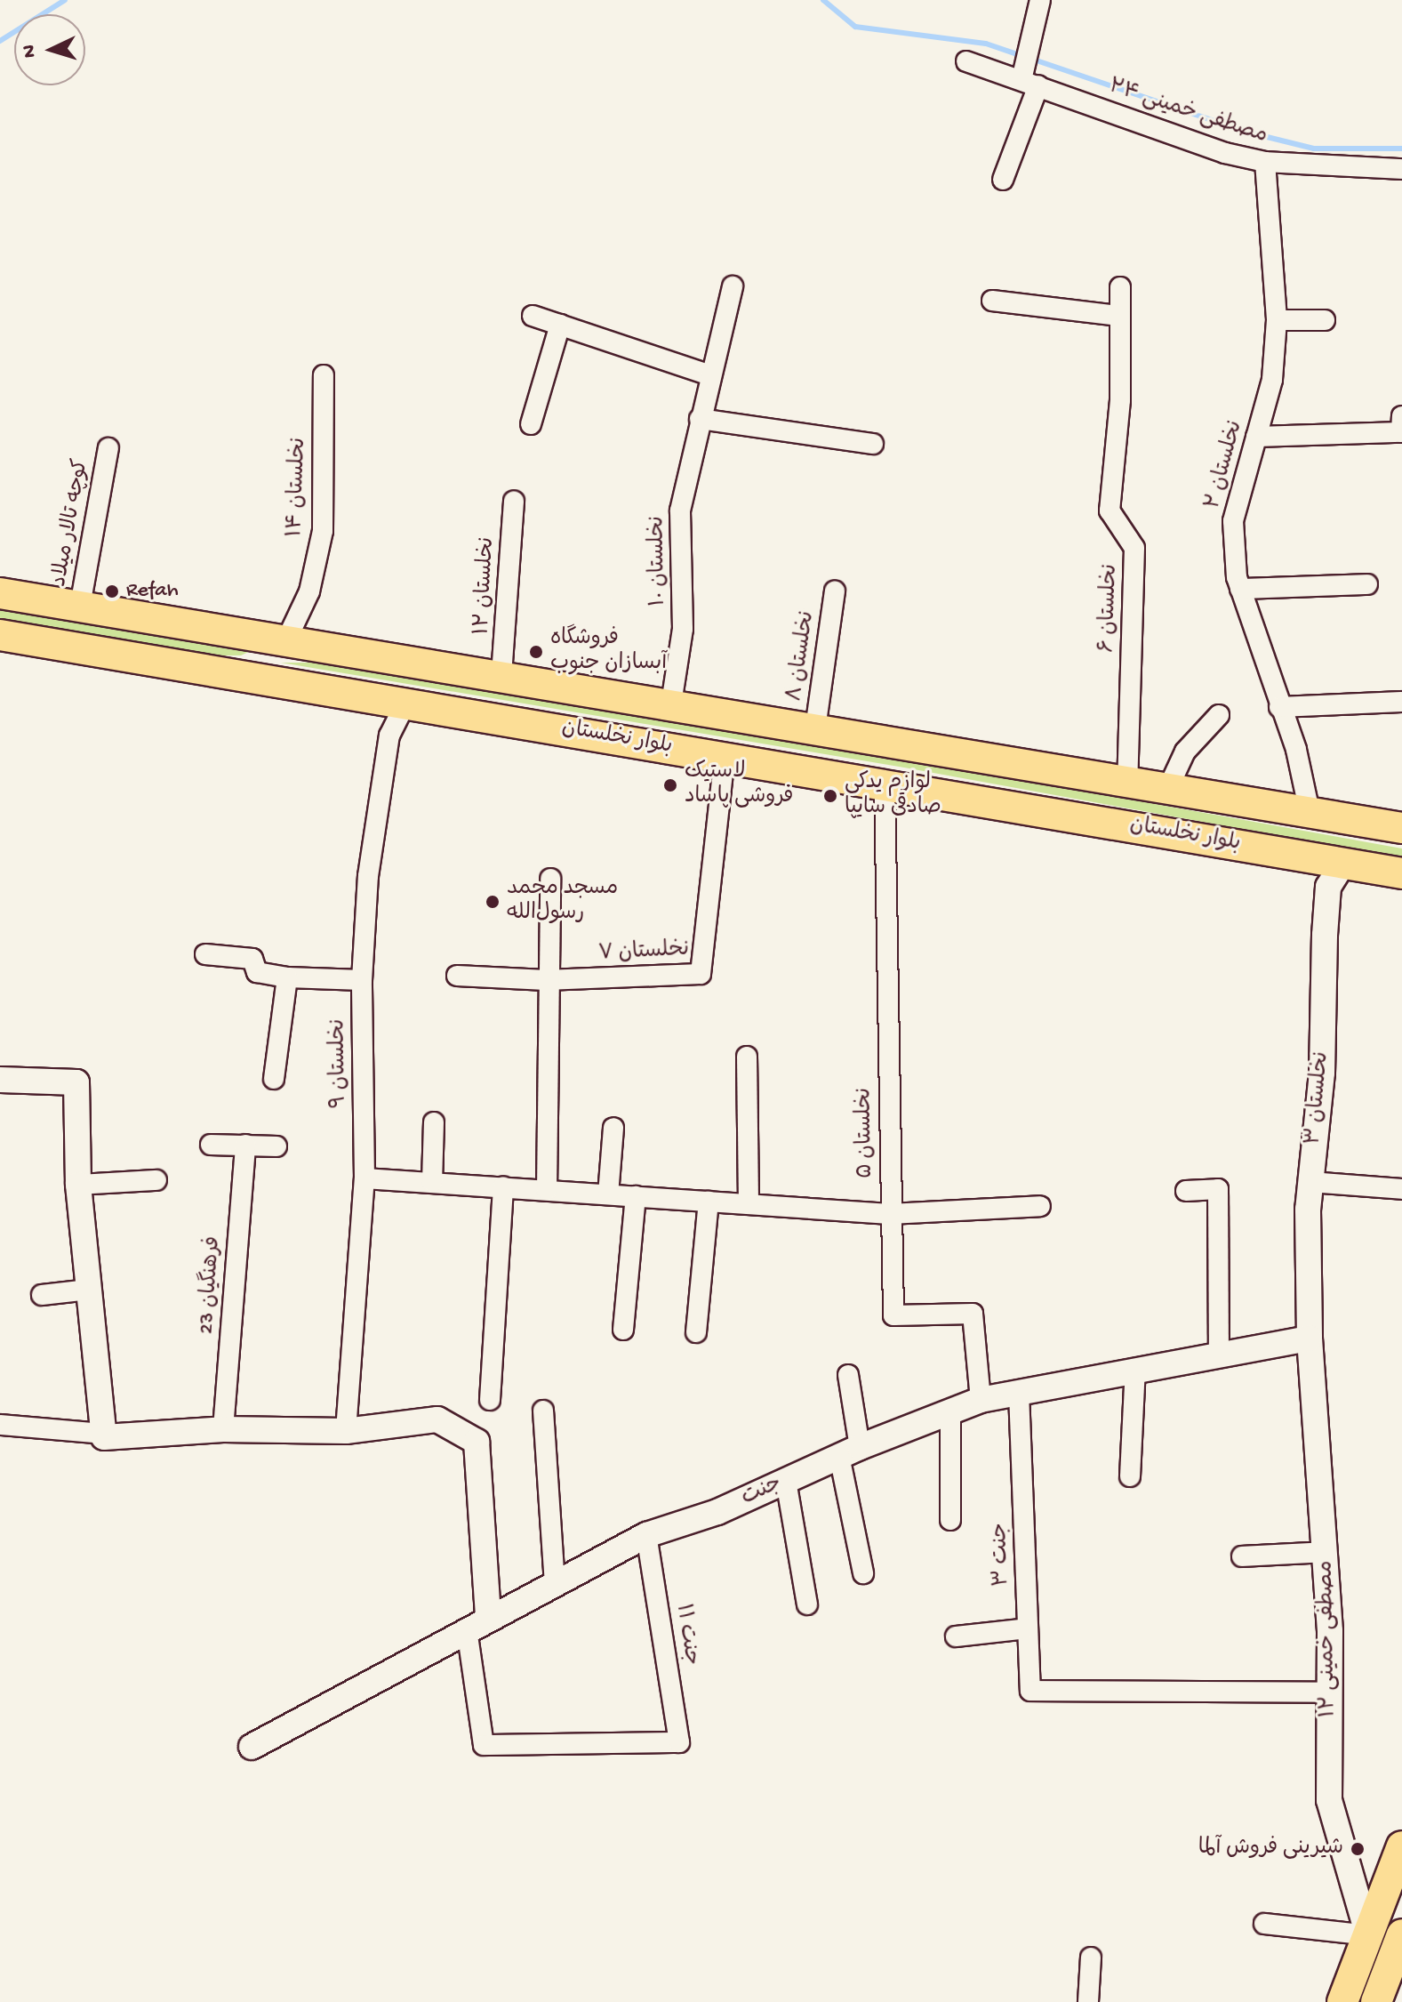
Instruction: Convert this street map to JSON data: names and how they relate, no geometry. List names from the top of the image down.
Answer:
{
  "streets": {
    "main road": ["بلوار نخلستان"],
    "street": [
      "مصطفی خمینی ۲۴",
      "نخلستان ۲",
      "نخلستان ۱۴",
      "کوچه تالار میلاد",
      "نخلستان ۱۰",
      "نخلستان ۱۲",
      "نخلستان ۶",
      "نخلستان ۸",
      "نخلستان ۷",
      "نخلستان ۹",
      "نخلستان ۳",
      "نخلستان ۵",
      "فرهنگیان 23",
      "جنت",
      "جنت ۳",
      "جنت ۱۱",
      "مصطفی خمینی ۱۲"
    ]
  },
  "crossings": [
    ["مصطفی خمینی ۲۴", "نخلستان ۲"],
    ["نخلستان ۲", "بلوار نخلستان"],
    ["نخلستان ۱۴", "بلوار نخلستان"],
    ["کوچه تالار میلاد", "بلوار نخلستان"],
    ["نخلستان ۱۰", "بلوار نخلستان"],
    ["نخلستان ۱۲", "بلوار نخلستان"],
    ["نخلستان ۶", "بلوار نخلستان"],
    ["نخلستان ۸", "بلوار نخلستان"],
    ["بلوار نخلستان", "نخلستان ۷"],
    ["بلوار نخلستان", "نخلستان ۹"],
    ["بلوار نخلستان", "نخلستان ۳"],
    ["بلوار نخلستان", "نخلستان ۵"],
    ["نخلستان ۳", "جنت"],
    ["نخلستان ۳", "مصطفی خمینی ۱۲"],
    ["نخلستان ۵", "جنت"],
    ["جنت", "جنت ۳"],
    ["جنت", "جنت ۱۱"],
    ["جنت", "مصطفی خمینی ۱۲"],
    ["جنت ۳", "مصطفی خمینی ۱۲"]
  ],
  "places": [
    "Refah",
    "فروشگاه آبسازان جنوب",
    "لاستیک فروشی پاساد",
    "لوازم یدکی صادقی سایپا",
    "مسجد محمد رسول‌الله",
    "شیرینی فروش آلما"
  ],
  "north": "left"
}
